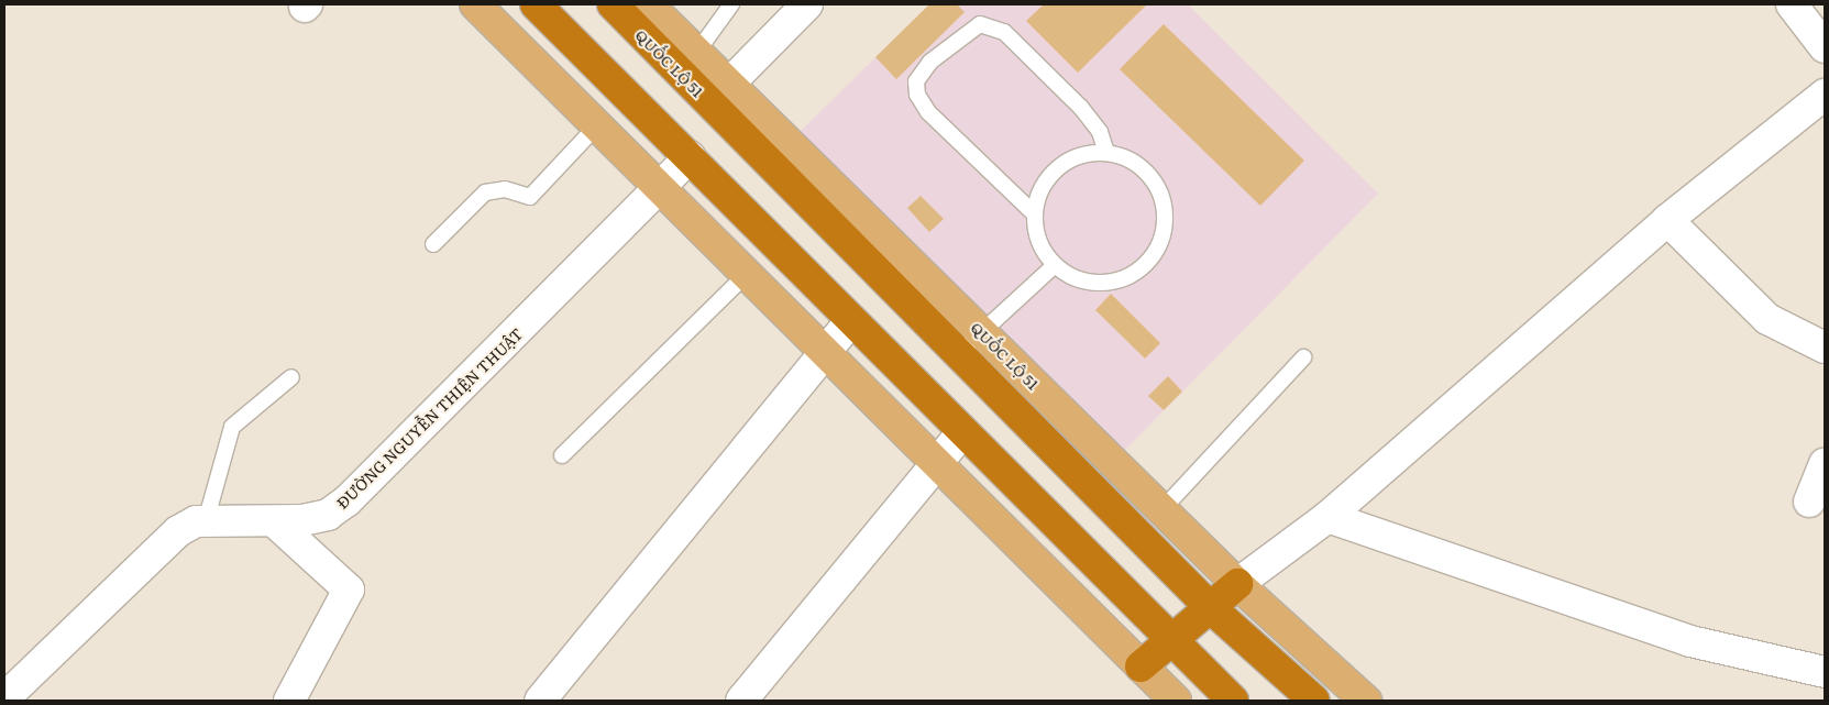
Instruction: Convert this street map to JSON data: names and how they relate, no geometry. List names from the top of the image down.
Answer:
{
  "streets": {
    "highway": ["QUỐC LỘ 51"],
    "street": ["ĐƯỜNG NGUYỄN THIỆN THUẬT"]
  }
}
